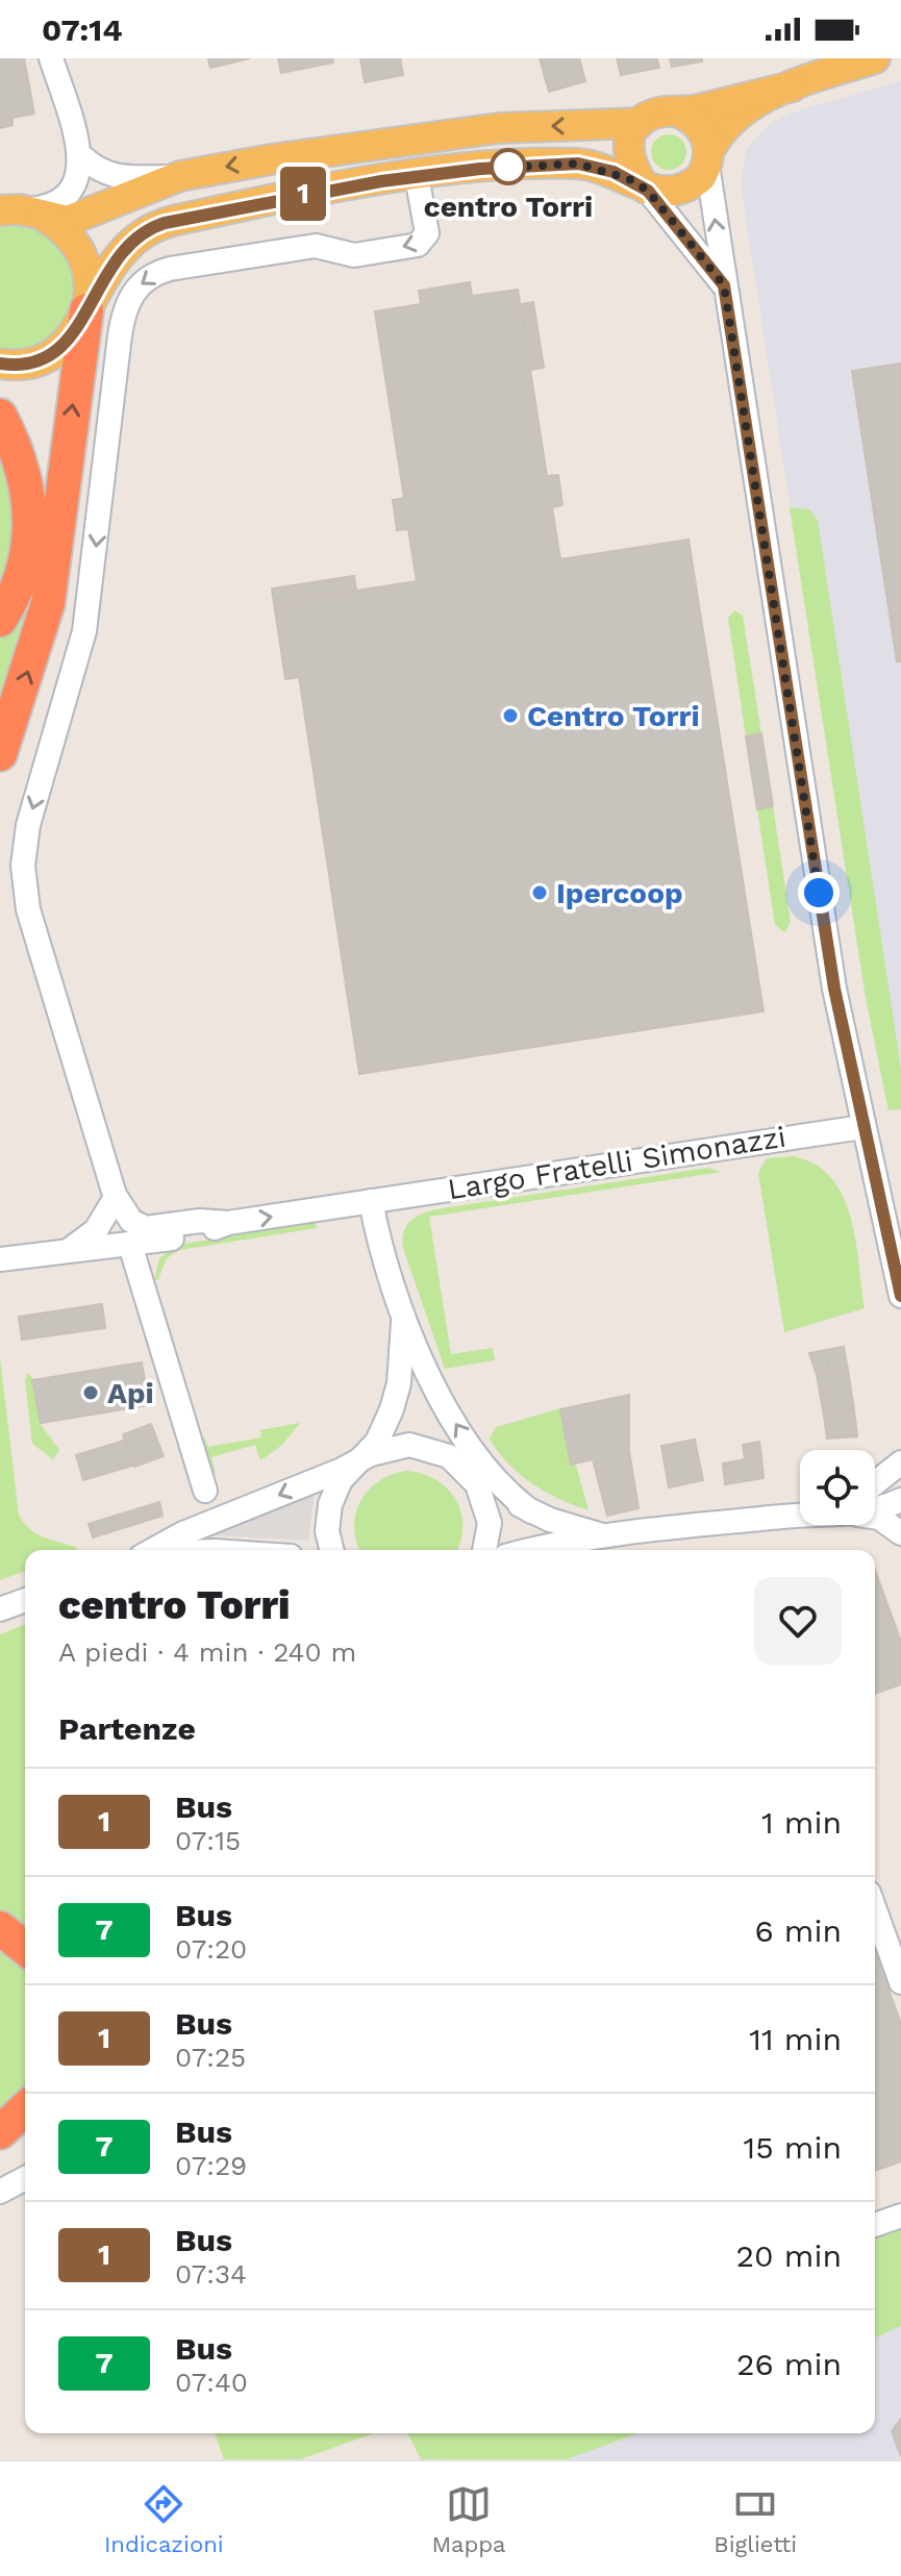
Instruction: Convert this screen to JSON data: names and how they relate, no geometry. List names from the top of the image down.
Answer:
{
  "streets": {
    "street": ["Largo Fratelli Simonazzi"]
  },
  "places": [
    "centro Torri",
    "Centro Torri",
    "Ipercoop",
    "Api"
  ],
  "lines": ["bus line 1"],
  "page": {
    "status": "07:14",
    "on_map": "1",
    "heading": [
      ["centro Torri", "A piedi · 4 min · 240 m"],
      "Partenze"
    ],
    "list": [
      {
        "mark": "1",
        "name": "Bus",
        "note": "07:15",
        "value": "1 min"
      },
      {
        "mark": "7",
        "name": "Bus",
        "note": "07:20",
        "value": "6 min"
      },
      {
        "mark": "1",
        "name": "Bus",
        "note": "07:25",
        "value": "11 min"
      },
      {
        "mark": "7",
        "name": "Bus",
        "note": "07:29",
        "value": "15 min"
      },
      {
        "mark": "1",
        "name": "Bus",
        "note": "07:34",
        "value": "20 min"
      },
      {
        "mark": "7",
        "name": "Bus",
        "note": "07:40",
        "value": "26 min"
      }
    ],
    "tabs": ["Indicazioni", "Mappa", "Biglietti"]
  }
}
